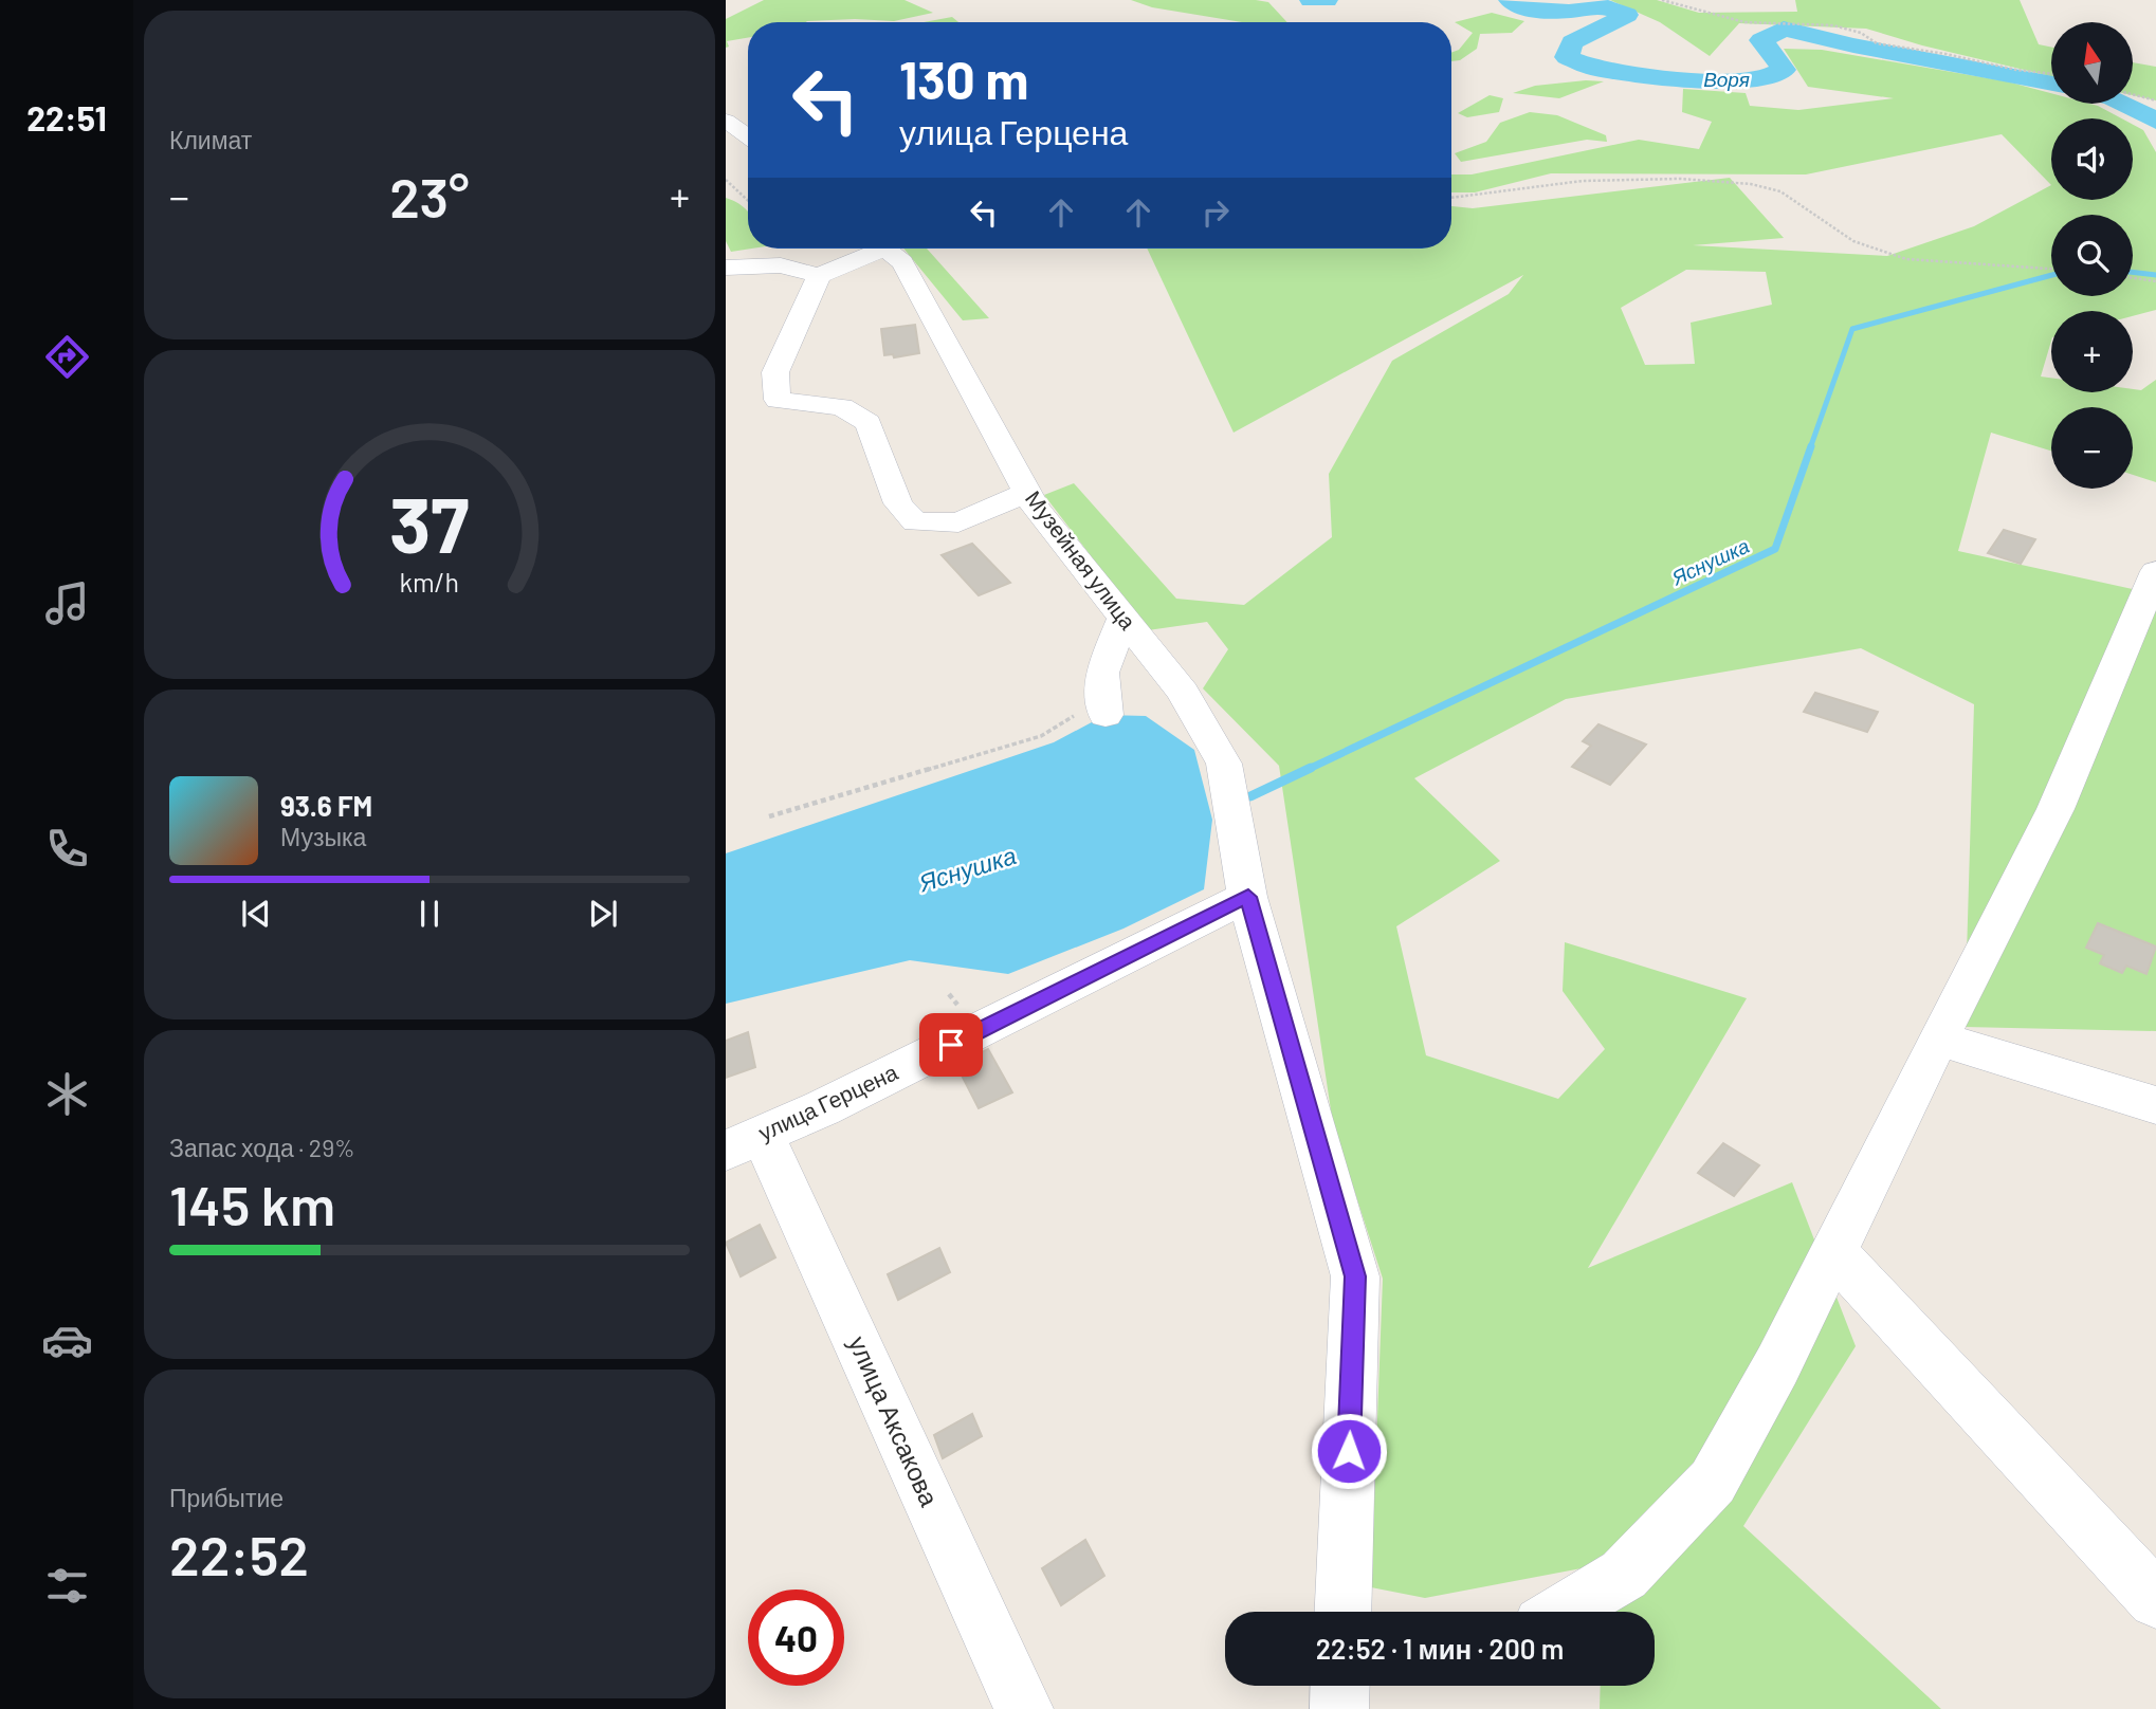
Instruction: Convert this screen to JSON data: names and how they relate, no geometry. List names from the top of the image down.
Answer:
{
  "streets": {
    "street": ["Музейная улица", "улица Герцена", "улица Аксакова"]
  },
  "crossings": [
    ["Музейная улица", "улица Герцена"],
    ["улица Герцена", "улица Аксакова"]
  ],
  "water": ["Воря", "Яснушка"],
  "north": "top",
  "page": {
    "tabs": "22:51",
    "tile": [
      "Климат",
      ["Запас хода · 29%", "145 km"],
      ["Прибытие", "22:52"]
    ],
    "map_buttons": ["+", "−"],
    "turn": ["130 m", "улица Герцена"],
    "heat": ["−", "23°", "+"],
    "song": ["93.6 FM", "Музыка"],
    "limit": "40",
    "trip": "22:52 · 1 мин · 200 m",
    "gauge": ["37", "km/h"]
  }
}
